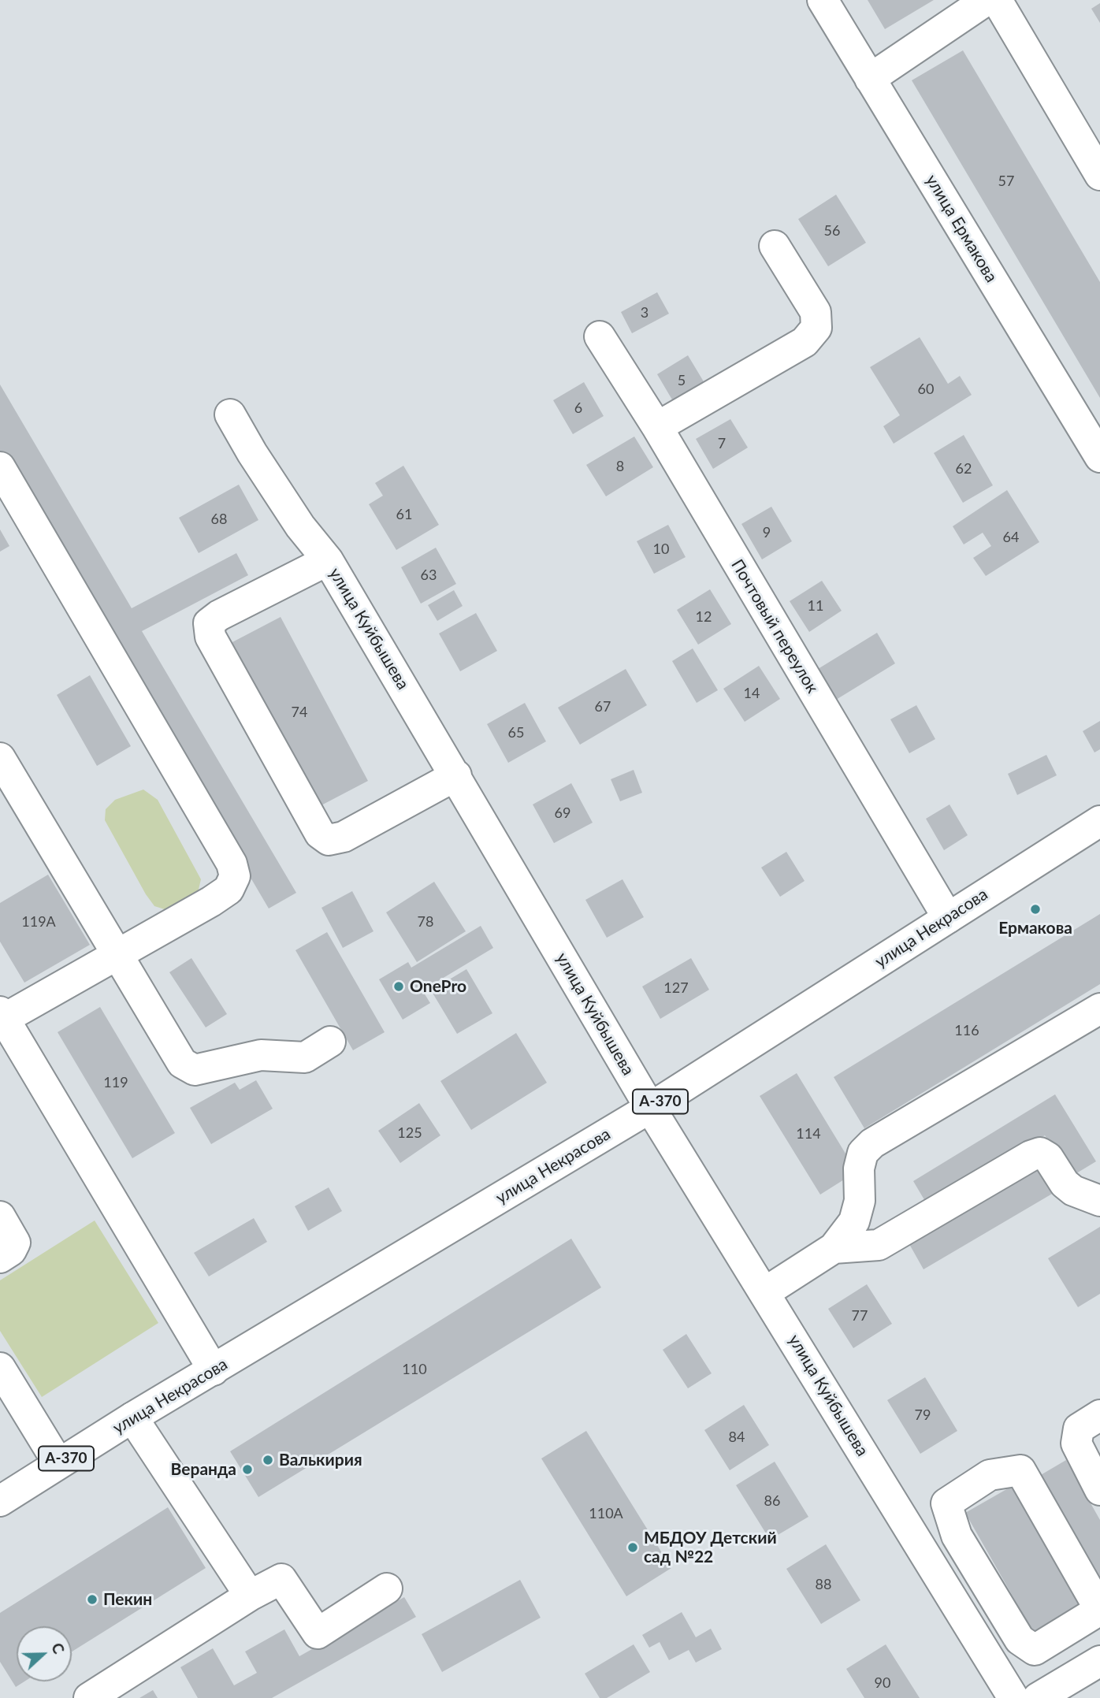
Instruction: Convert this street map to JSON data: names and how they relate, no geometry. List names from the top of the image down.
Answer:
{
  "streets": {
    "main road": [
      "улица Ермакова",
      "Почтовый переулок",
      "улица Куйбышева",
      "улица Некрасова",
      "А-370"
    ]
  },
  "crossings": [
    ["Почтовый переулок", "улица Некрасова"],
    ["улица Куйбышева", "улица Некрасова"]
  ],
  "places": [
    "Ермакова",
    "OnePro",
    "Валькирия",
    "Веранда",
    "МБДОУ Детский сад №22",
    "Пекин"
  ],
  "house_numbers": [
    "57",
    "56",
    "3",
    "5",
    "60",
    "6",
    "7",
    "8",
    "62",
    "61",
    "68",
    "9",
    "64",
    "10",
    "63",
    "11",
    "12",
    "14",
    "67",
    "74",
    "65",
    "69",
    "119А",
    "78",
    "127",
    "116",
    "119",
    "125",
    "114",
    "77",
    "110",
    "79",
    "84",
    "86",
    "110А",
    "88",
    "90"
  ],
  "north": "right"
}
